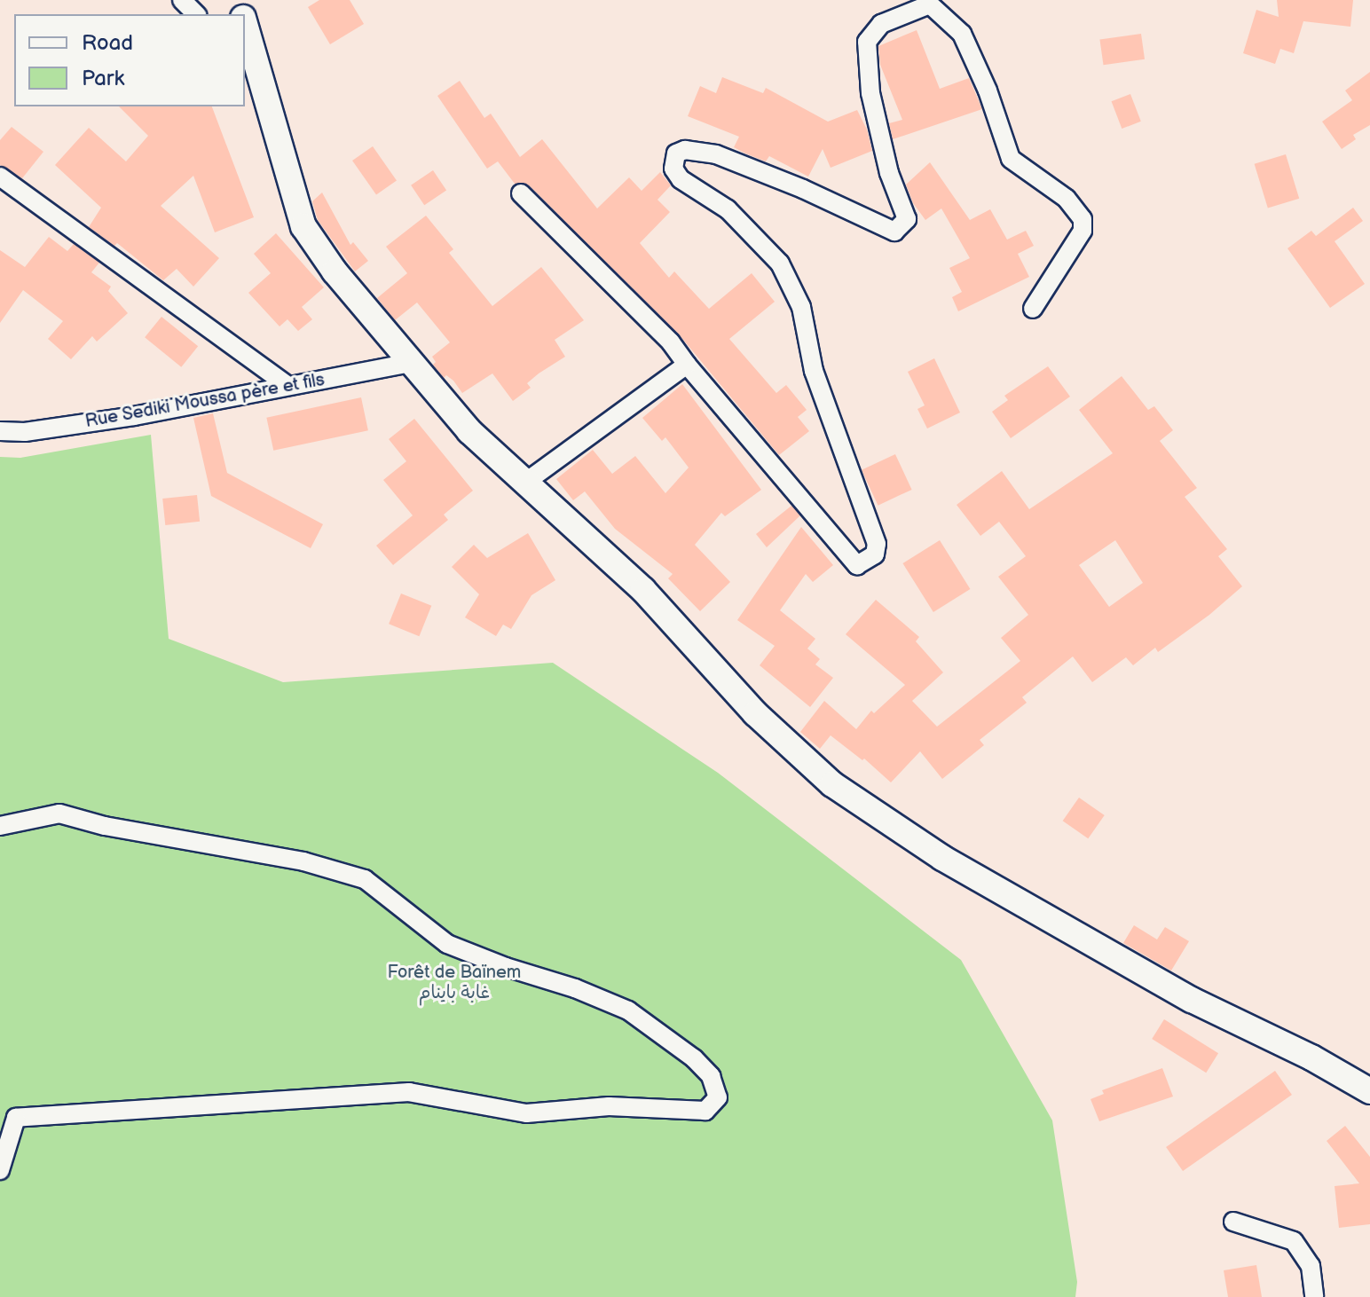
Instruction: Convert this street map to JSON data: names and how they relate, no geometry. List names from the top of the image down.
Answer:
{
  "streets": {
    "street": ["Rue Sediki Moussa père et fils"]
  },
  "parks": ["Forêt de Baïnem غابة باينام"],
  "legend": ["Road", "Park"]
}
